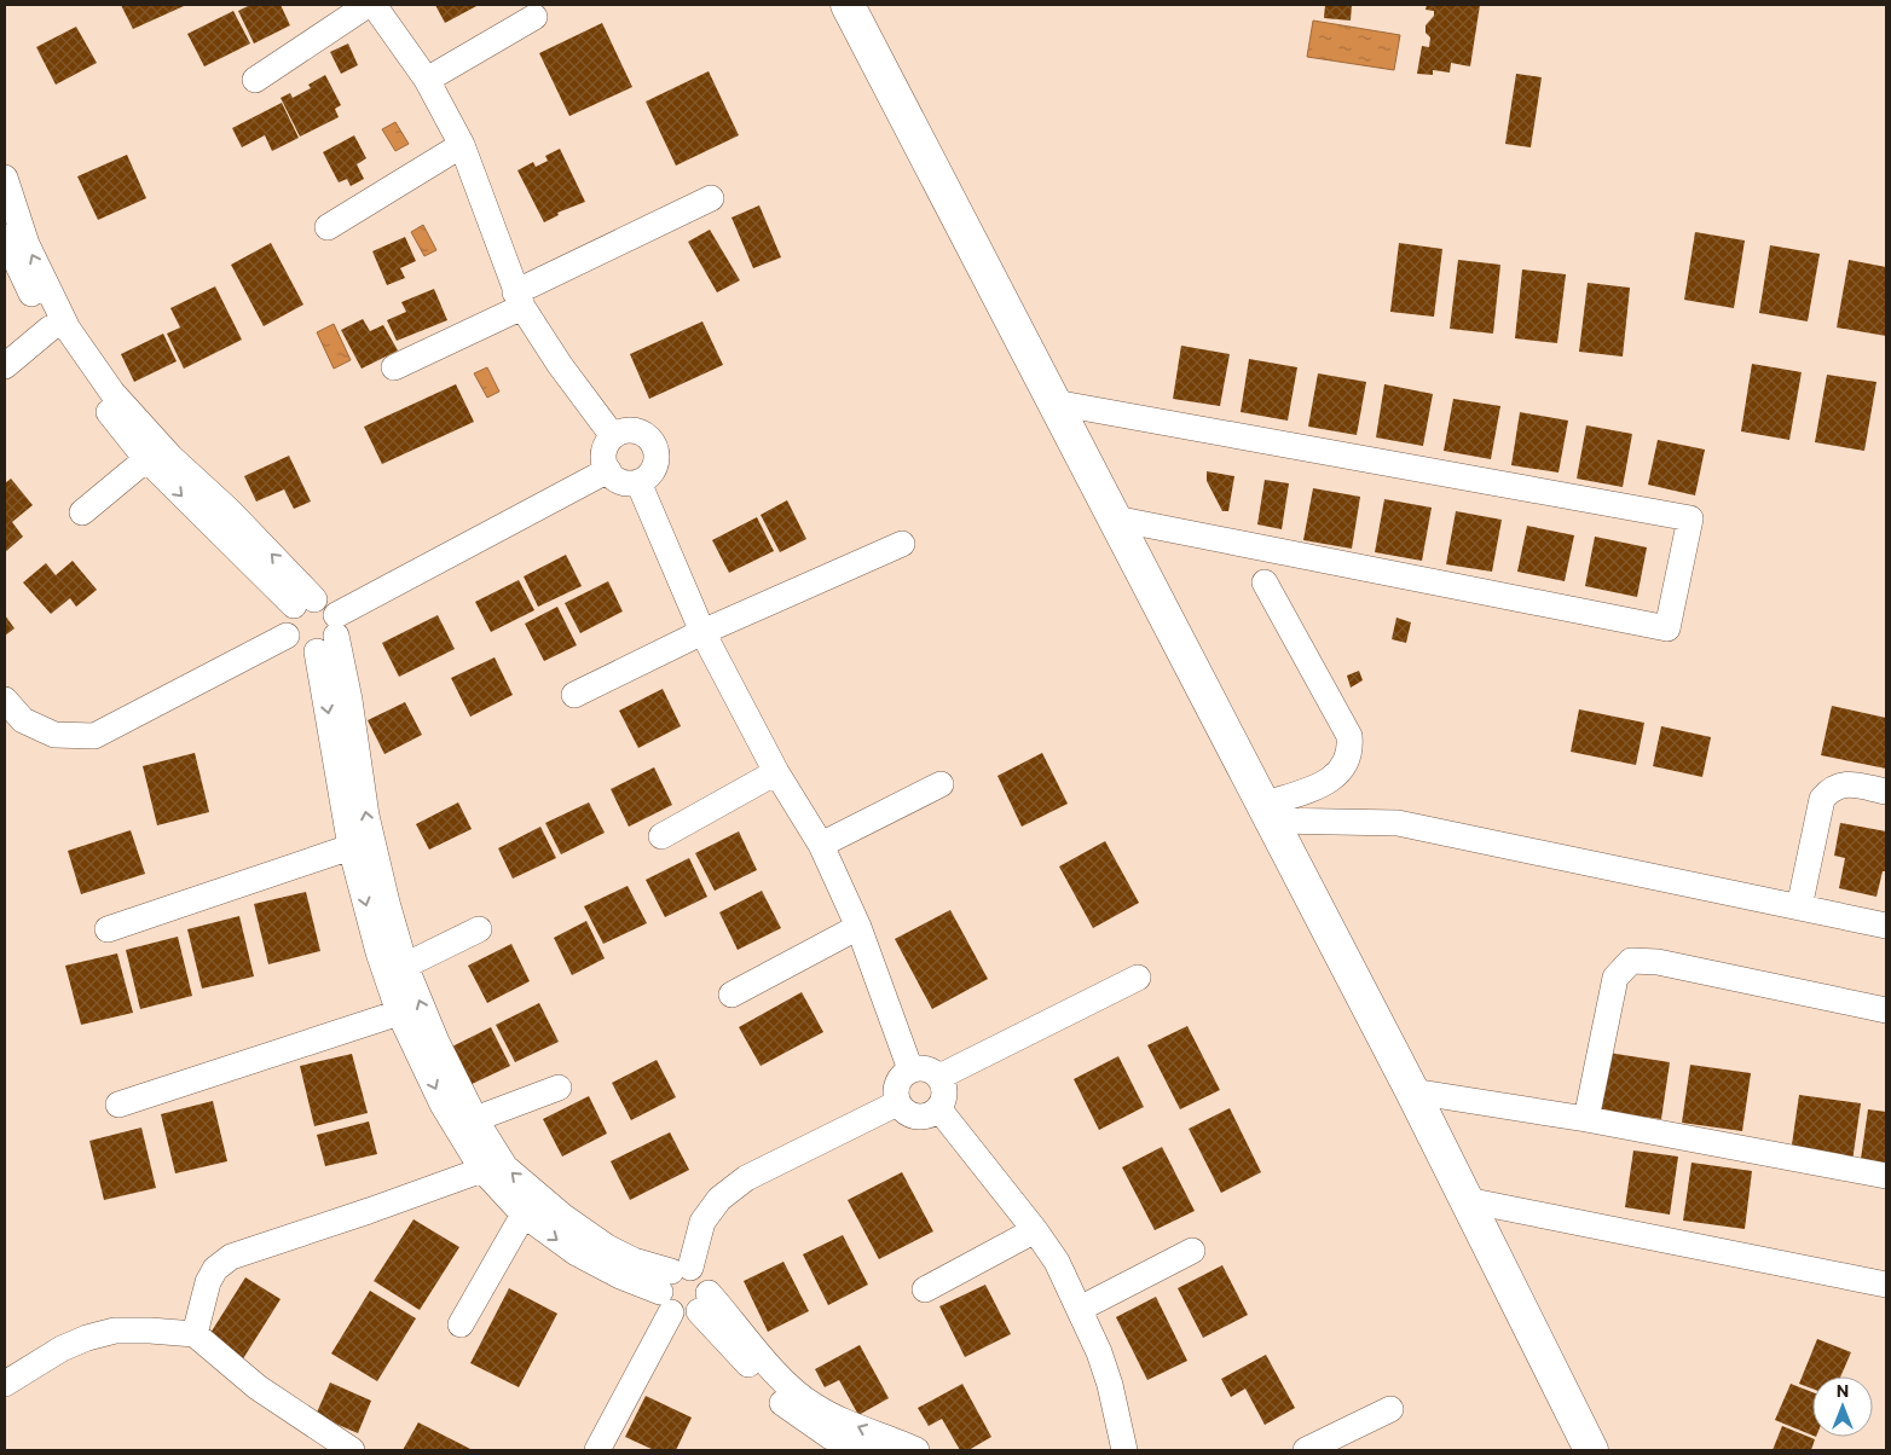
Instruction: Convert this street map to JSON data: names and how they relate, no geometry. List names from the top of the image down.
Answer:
{
  "north": "top"
}
